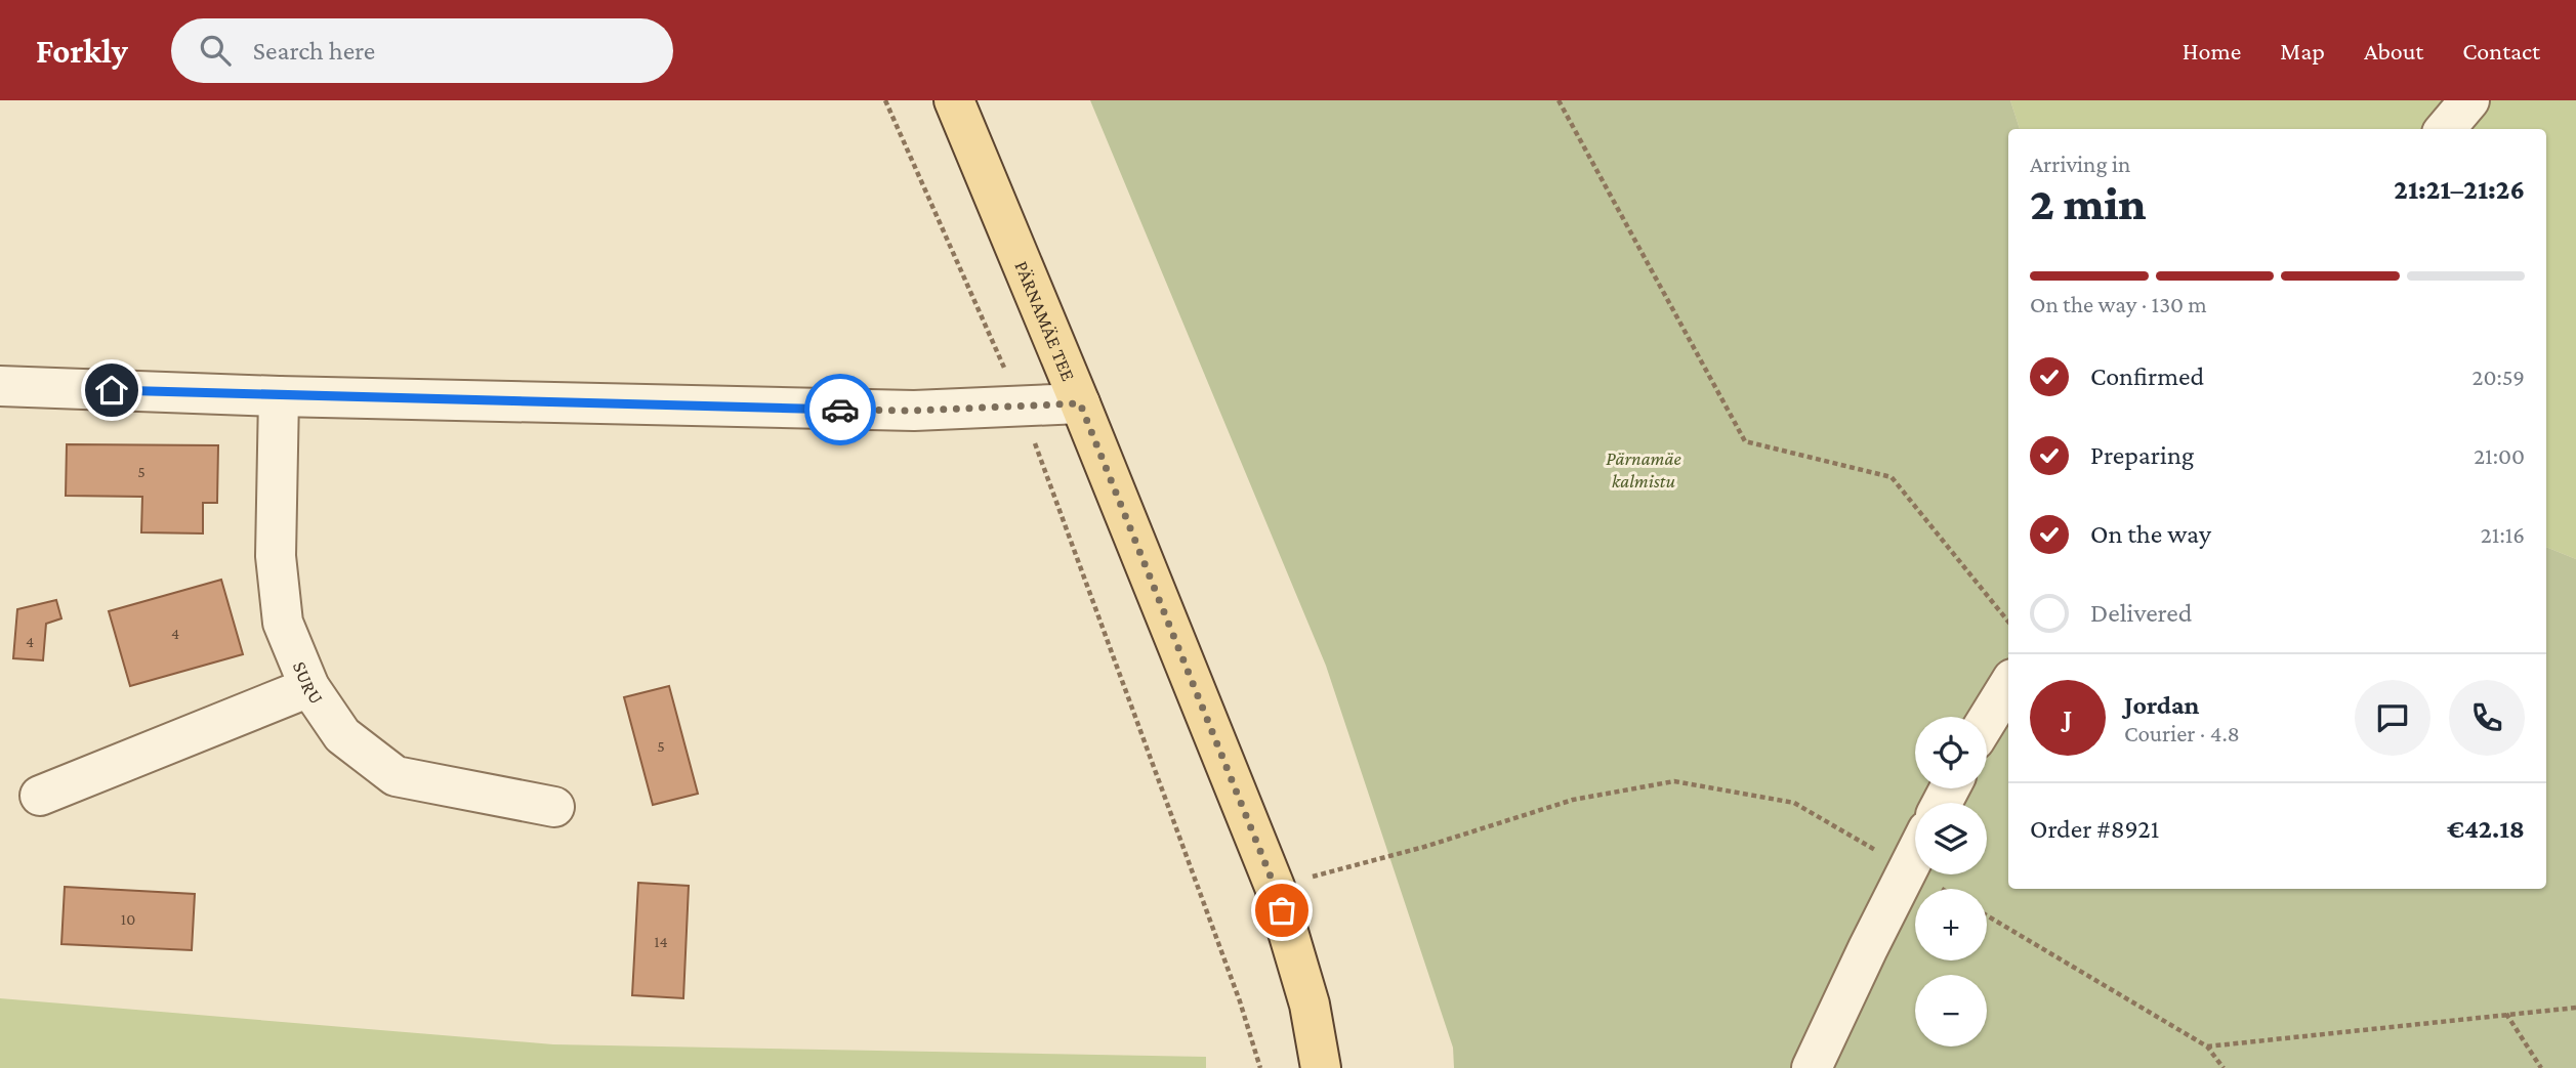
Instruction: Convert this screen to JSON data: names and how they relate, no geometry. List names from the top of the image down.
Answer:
{
  "streets": {
    "main road": ["PÄRNAMÄE TEE"],
    "street": ["SURU"]
  },
  "parks": ["Pärnamäe kalmistu"],
  "house_numbers": [
    "5",
    "4",
    "4",
    "5",
    "10",
    "14"
  ],
  "page": {
    "header": "Forkly",
    "search": "Search here",
    "nav": [
      "Home",
      "Map",
      "About",
      "Contact"
    ],
    "heading": ["2 min", "Arriving in", "21:21–21:26"],
    "panel": [
      "Jordan",
      "Courier · 4.8",
      "Order #8921",
      "€42.18"
    ],
    "bar": "On the way · 130 m",
    "list": [
      ["Confirmed", "20:59"],
      ["Preparing", "21:00"],
      ["On the way", "21:16"],
      "Delivered"
    ],
    "round": "J",
    "map_buttons": ["+", "−"]
  }
}
